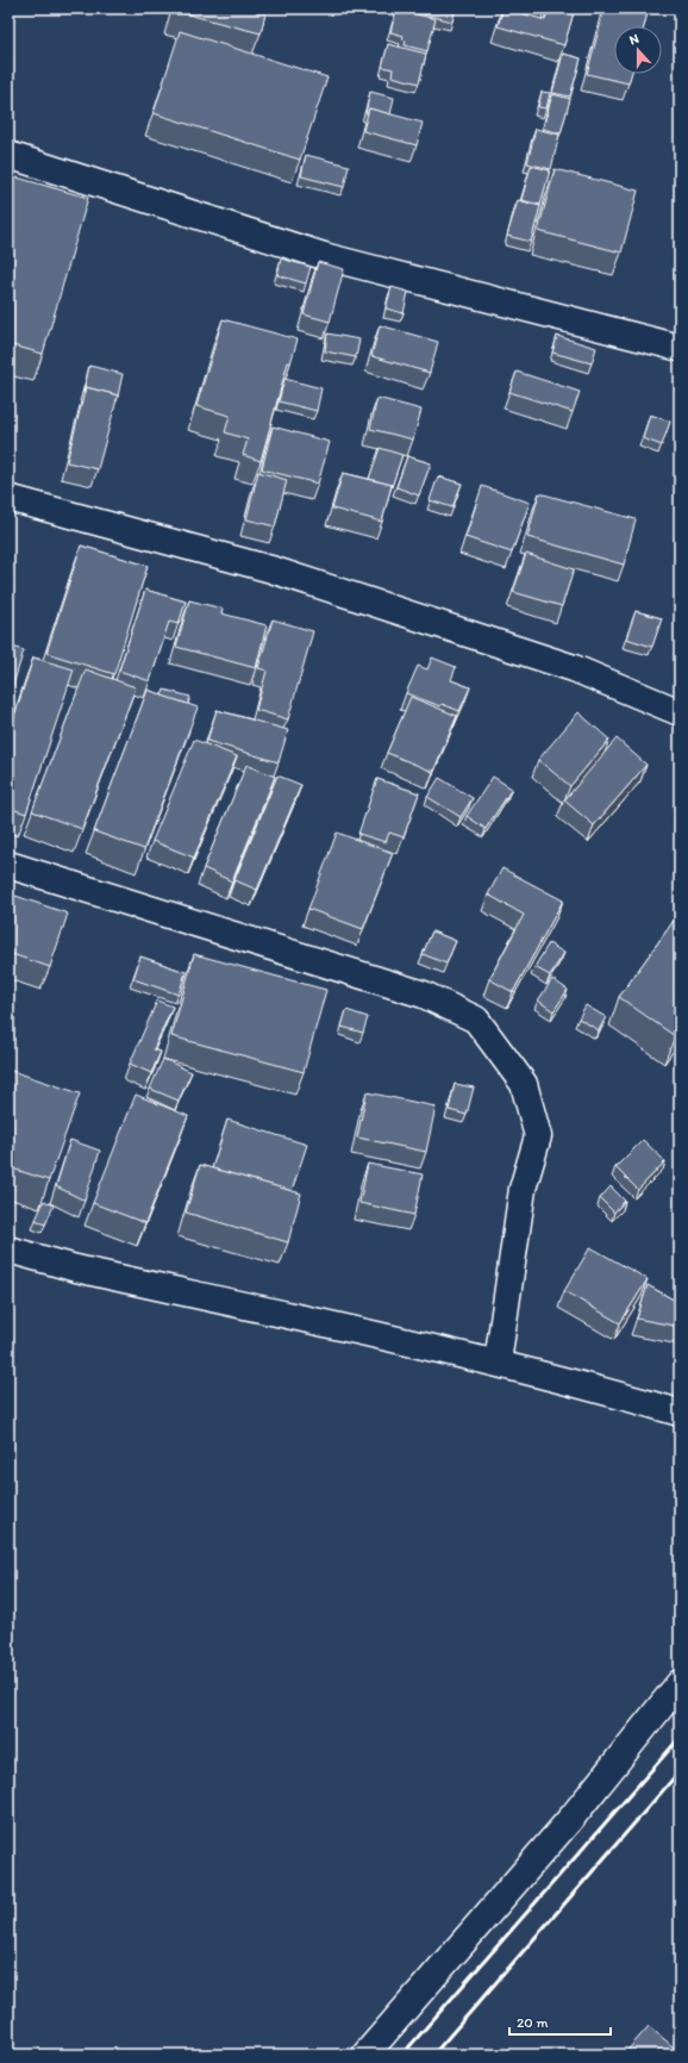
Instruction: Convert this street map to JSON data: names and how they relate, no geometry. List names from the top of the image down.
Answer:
{
  "scale_bar": "20 m",
  "north": "top"
}
